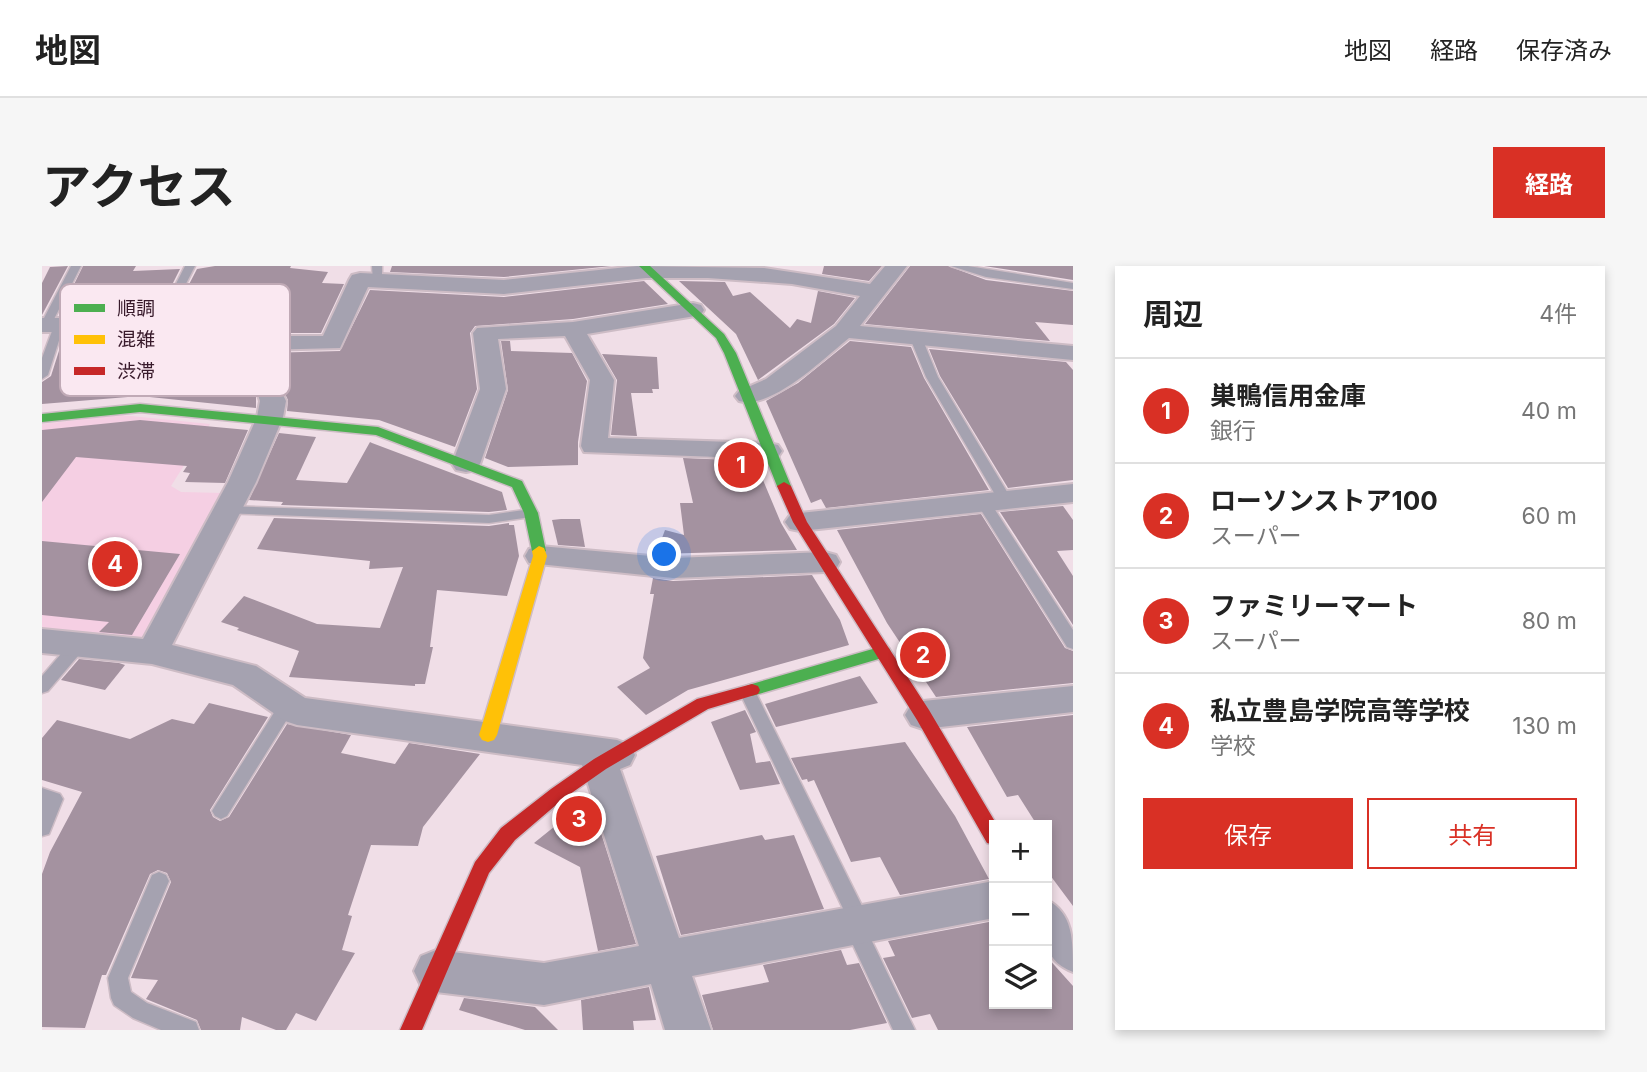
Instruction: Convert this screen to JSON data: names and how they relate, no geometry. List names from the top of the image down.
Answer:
{
  "legend": ["順調", "混雑", "渋滞"],
  "page": {
    "header": "地図",
    "nav": ["地図", "経路", "保存済み"],
    "title": "アクセス",
    "buttons": [
      "経路",
      ["保存", "共有"]
    ],
    "heading": ["周辺", "4件"],
    "list": [
      {
        "mark": "1",
        "name": "巣鴨信用金庫",
        "note": "銀行",
        "value": "40 m"
      },
      {
        "mark": "2",
        "name": "ローソンストア100",
        "note": "スーパー",
        "value": "60 m"
      },
      {
        "mark": "3",
        "name": "ファミリーマート",
        "note": "スーパー",
        "value": "80 m"
      },
      {
        "mark": "4",
        "name": "私立豊島学院高等学校",
        "note": "学校",
        "value": "130 m"
      }
    ],
    "pins": [
      "1",
      "4",
      "2",
      "3"
    ],
    "map_buttons": ["+", "−"]
  }
}
